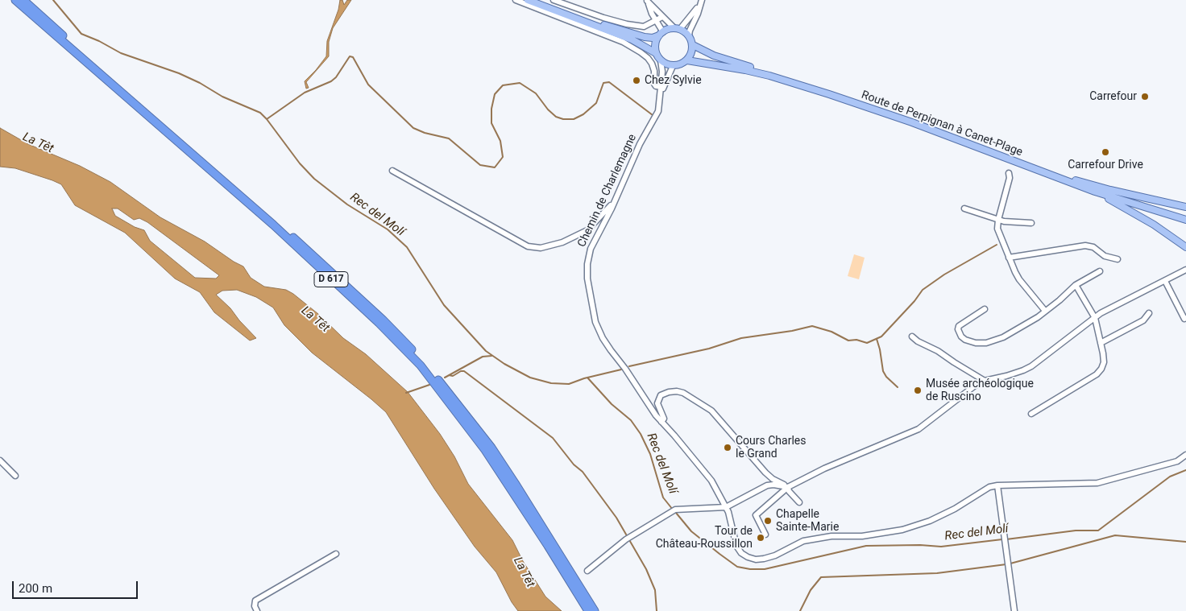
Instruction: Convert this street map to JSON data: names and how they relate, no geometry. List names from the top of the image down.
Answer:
{
  "streets": {
    "highway": ["D 617"],
    "main road": ["Route de Perpignan à Canet-Plage"],
    "street": ["Chemin de Charlemagne"]
  },
  "crossings": [
    ["Route de Perpignan à Canet-Plage", "Chemin de Charlemagne"]
  ],
  "water": ["La Têt", "Rec del Molí"],
  "places": [
    "Chez Sylvie",
    "Carrefour",
    "Carrefour Drive",
    "Musée archéologique de Ruscino",
    "Cours Charles le Grand",
    "Chapelle Sainte-Marie",
    "Tour de Château-Roussillon"
  ],
  "scale_bar": "200 m"
}
